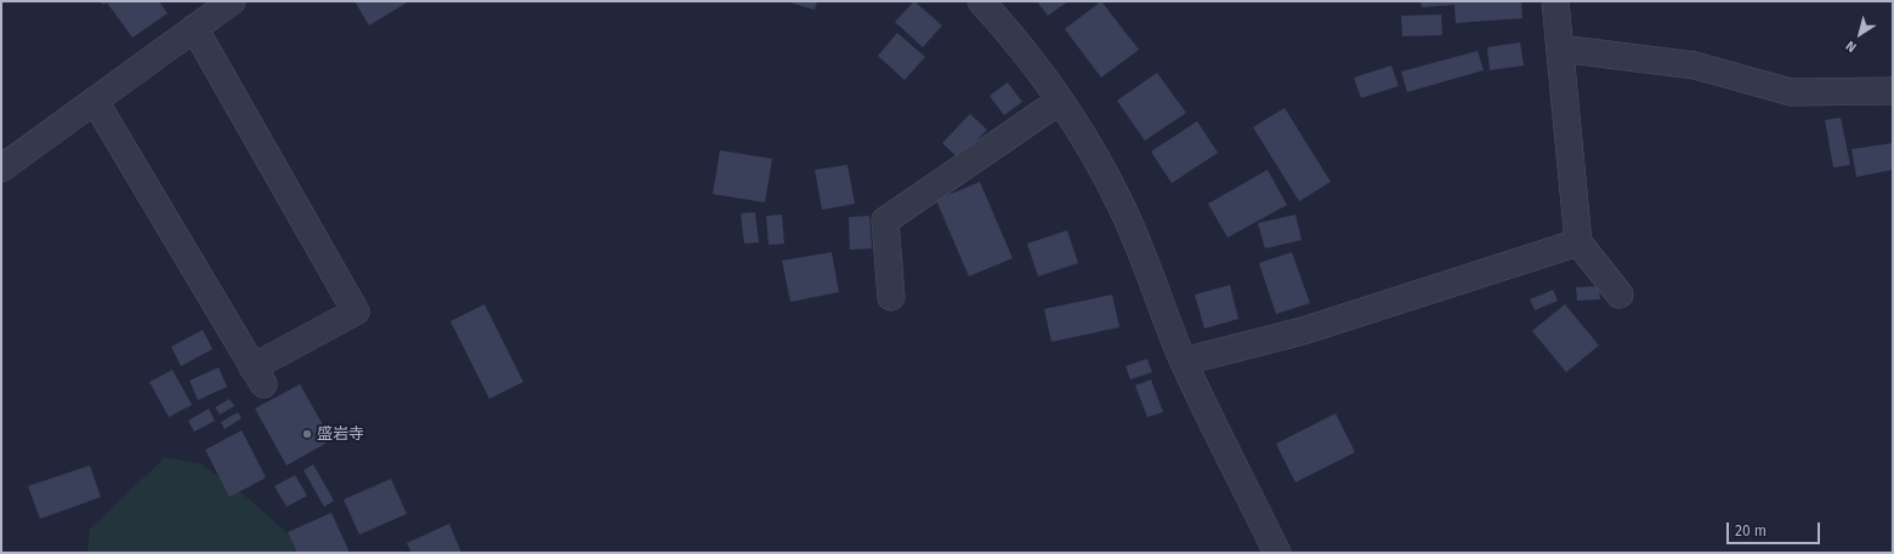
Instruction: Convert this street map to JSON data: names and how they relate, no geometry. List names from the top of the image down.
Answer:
{
  "places": ["盛岩寺"],
  "scale_bar": "20 m",
  "north": "bottom left"
}
